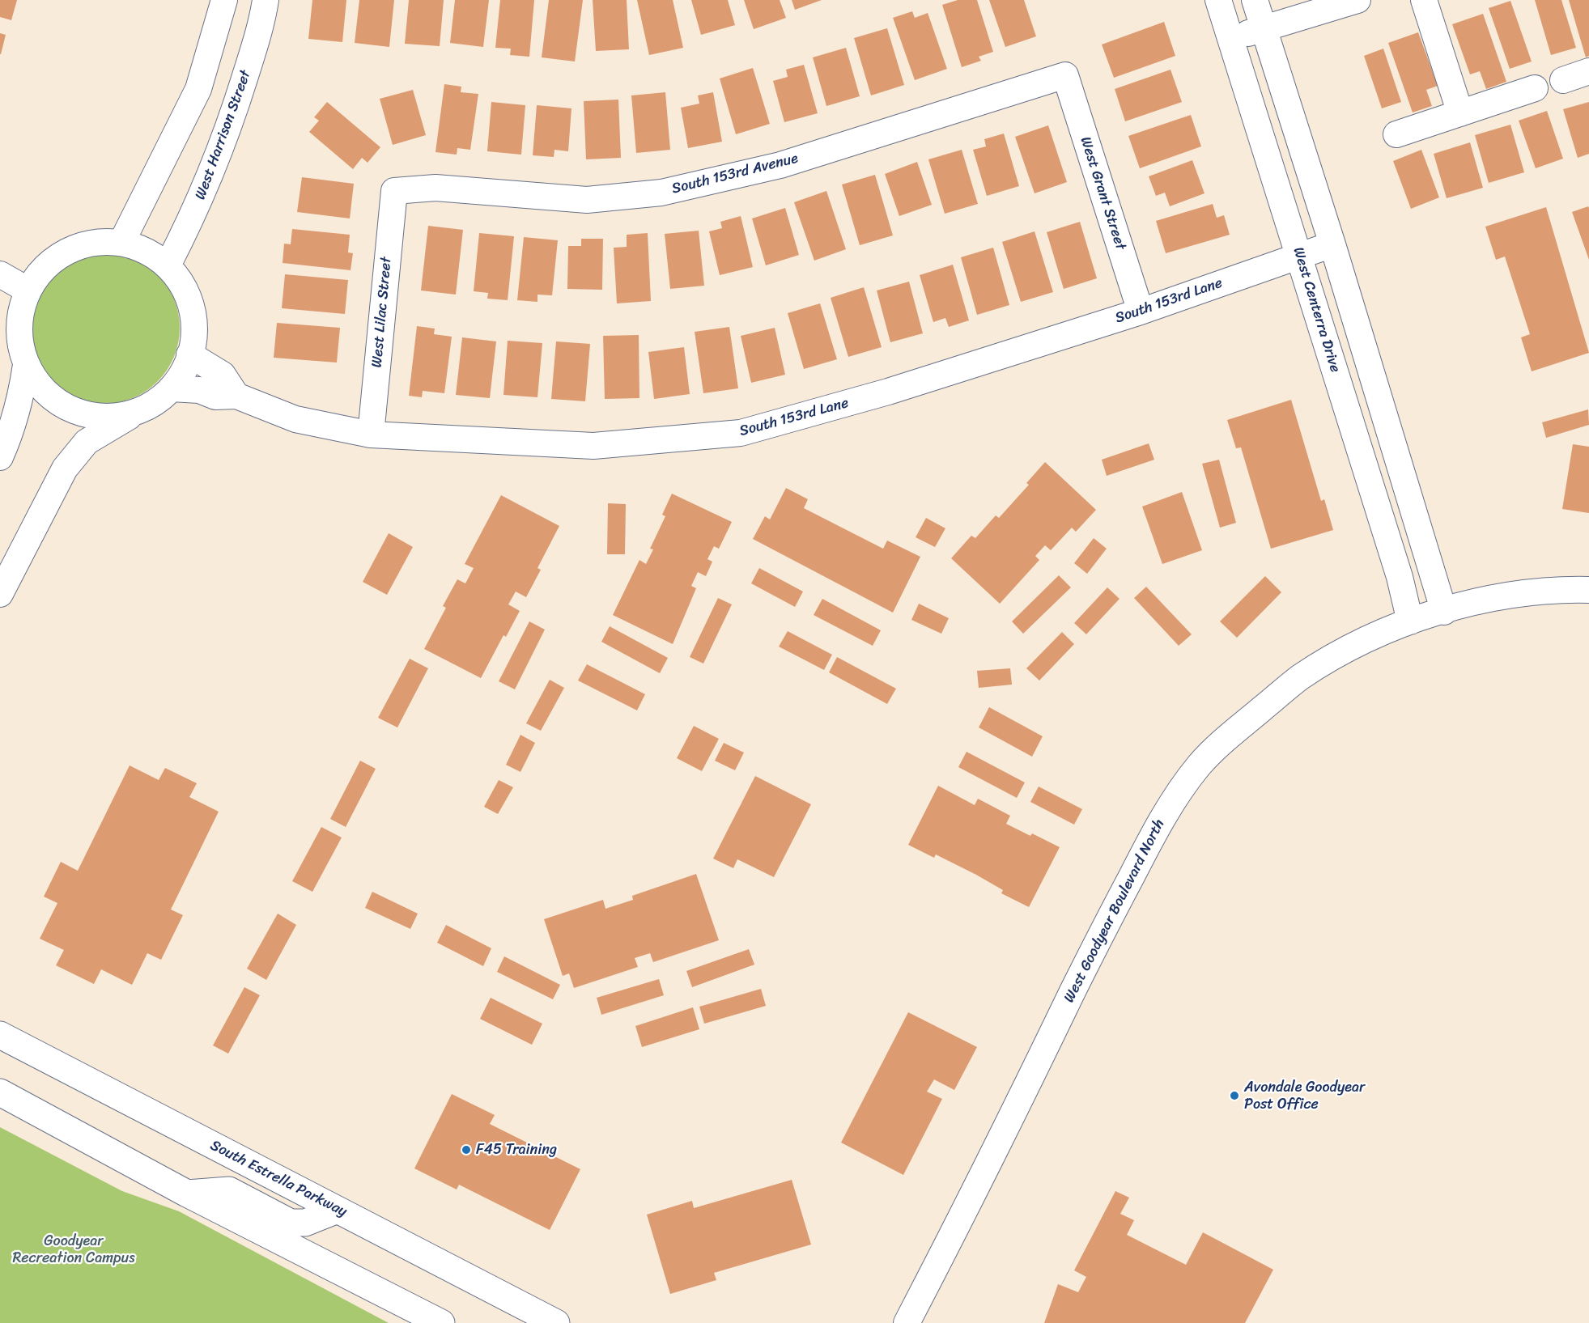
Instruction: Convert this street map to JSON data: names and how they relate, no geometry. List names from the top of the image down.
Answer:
{
  "streets": {
    "main road": ["South Estrella Parkway"],
    "street": [
      "West Harrison Street",
      "South 153rd Avenue",
      "West Grant Street",
      "South 153rd Lane",
      "West Centerra Drive",
      "West Lilac Street",
      "West Goodyear Boulevard North"
    ]
  },
  "crossings": [
    ["South 153rd Avenue", "West Grant Street"],
    ["South 153rd Avenue", "West Lilac Street"],
    ["West Grant Street", "South 153rd Lane"],
    ["South 153rd Lane", "West Centerra Drive"],
    ["South 153rd Lane", "West Lilac Street"],
    ["West Centerra Drive", "West Goodyear Boulevard North"]
  ],
  "parks": ["Goodyear Recreation Campus"],
  "places": ["Avondale Goodyear Post Office", "F45 Training"]
}
